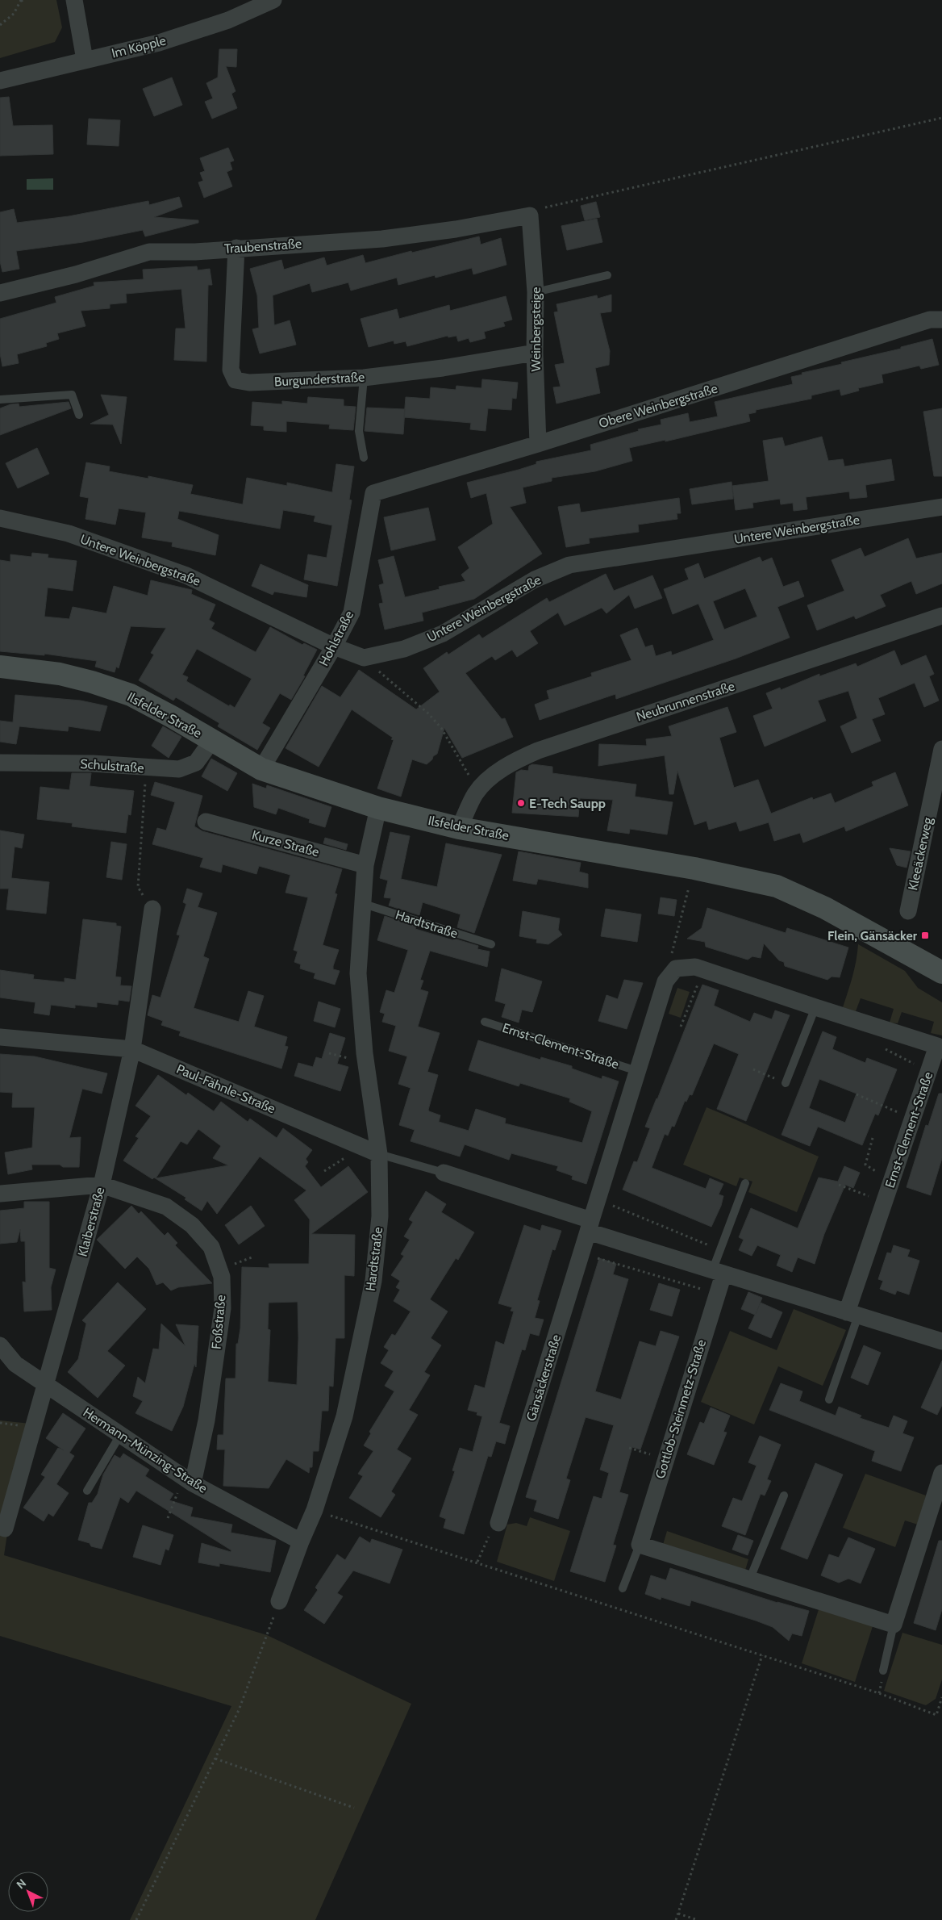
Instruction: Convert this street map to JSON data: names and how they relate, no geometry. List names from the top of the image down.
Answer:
{
  "streets": {
    "main road": ["Ilsfelder Straße"],
    "street": [
      "Im Köpple",
      "Traubenstraße",
      "Weinbergsteige",
      "Burgunderstraße",
      "Obere Weinbergstraße",
      "Untere Weinbergstraße",
      "Hohlstraße",
      "Neubrunnenstraße",
      "Schulstraße",
      "Kurze Straße",
      "Kleeäckerweg",
      "Hardtstraße",
      "Ernst-Clement-Straße",
      "Paul-Fähnle-Straße",
      "Klaiberstraße",
      "Foßstraße",
      "Gänsäckerstraße",
      "Gottlob-Steinmetz-Straße",
      "Hermann-Münzing-Straße"
    ]
  },
  "crossings": [
    ["Traubenstraße", "Weinbergsteige"],
    ["Traubenstraße", "Burgunderstraße"],
    ["Weinbergsteige", "Burgunderstraße"],
    ["Weinbergsteige", "Obere Weinbergstraße"],
    ["Obere Weinbergstraße", "Hohlstraße"],
    ["Untere Weinbergstraße", "Hohlstraße"],
    ["Hohlstraße", "Ilsfelder Straße"],
    ["Neubrunnenstraße", "Ilsfelder Straße"],
    ["Ilsfelder Straße", "Schulstraße"],
    ["Ilsfelder Straße", "Hardtstraße"],
    ["Kurze Straße", "Hardtstraße"],
    ["Hardtstraße", "Paul-Fähnle-Straße"],
    ["Hardtstraße", "Hermann-Münzing-Straße"],
    ["Ernst-Clement-Straße", "Gänsäckerstraße"],
    ["Paul-Fähnle-Straße", "Klaiberstraße"],
    ["Klaiberstraße", "Foßstraße"],
    ["Klaiberstraße", "Hermann-Münzing-Straße"],
    ["Foßstraße", "Hermann-Münzing-Straße"]
  ],
  "places": {
    "other": ["E-Tech Saupp"],
    "transit": ["Flein, Gänsäcker"]
  },
  "north": "top left"
}
